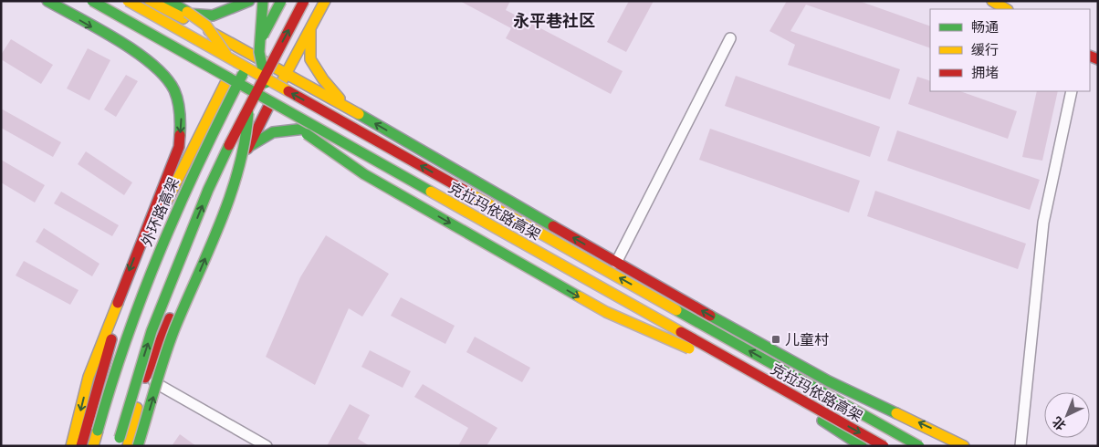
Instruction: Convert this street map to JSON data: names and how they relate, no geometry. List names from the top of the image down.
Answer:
{
  "streets": {
    "main road": ["克拉玛依路高架", "外环路高架"]
  },
  "districts": ["永平巷社区"],
  "places": {
    "transit": ["儿童村"]
  },
  "legend": ["畅通", "缓行", "拥堵"],
  "north": "bottom left"
}
